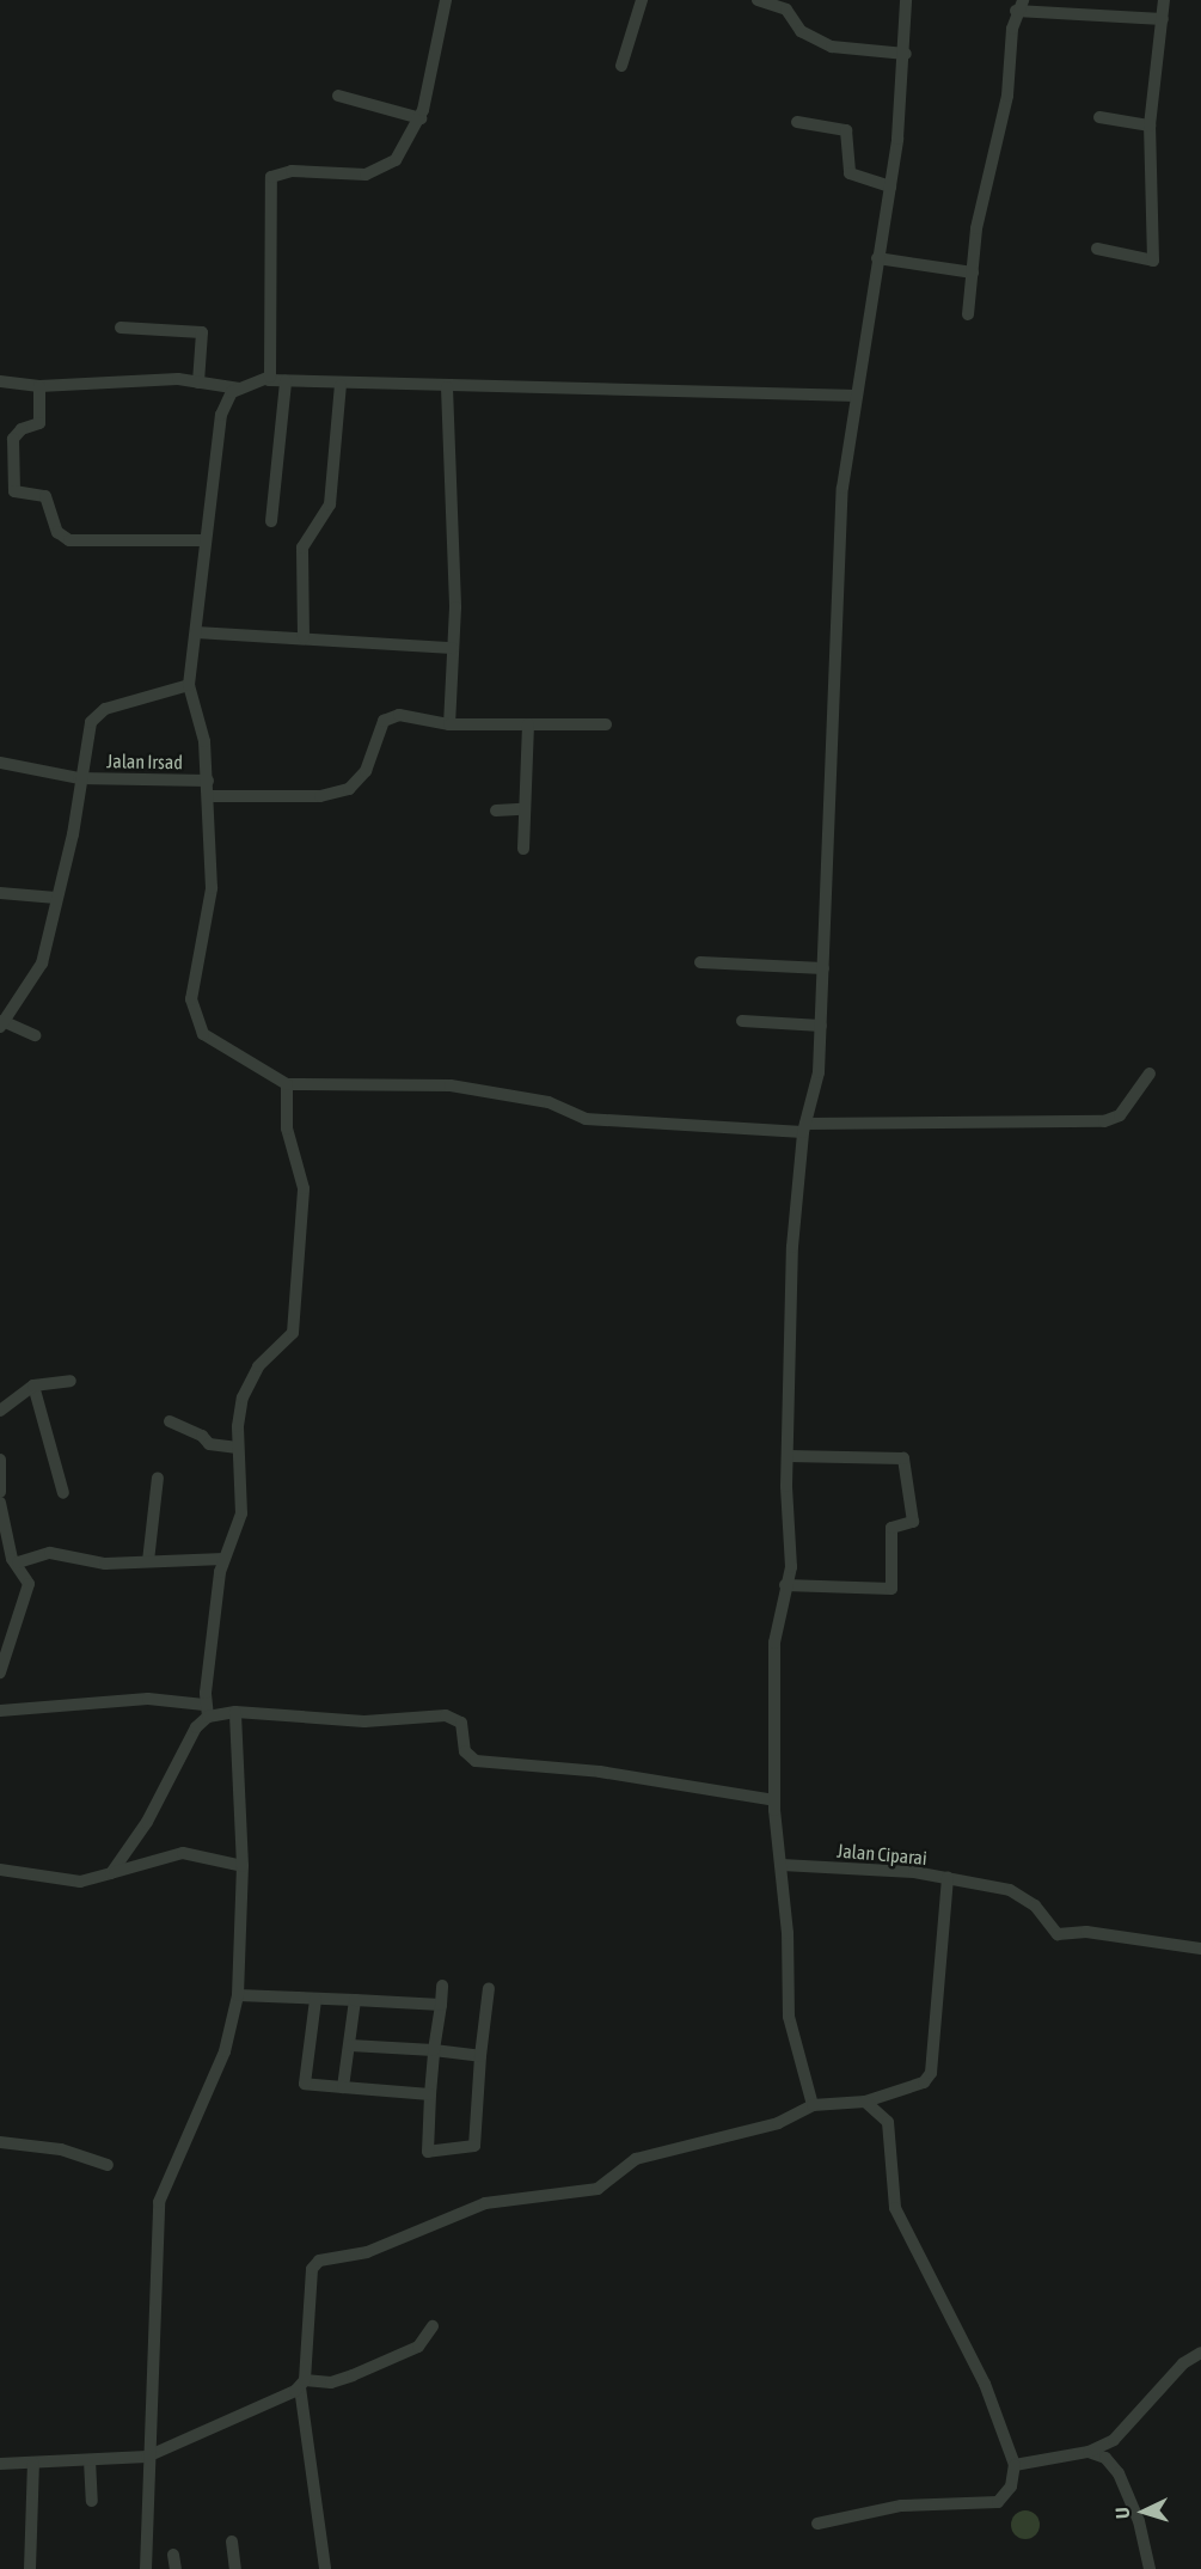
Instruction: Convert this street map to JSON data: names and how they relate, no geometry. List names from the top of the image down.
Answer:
{
  "streets": {
    "street": ["Jalan Irsad", "Jalan Ciparai"]
  },
  "north": "left"
}
